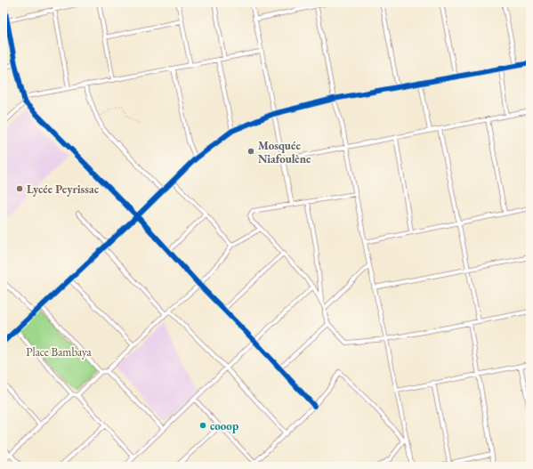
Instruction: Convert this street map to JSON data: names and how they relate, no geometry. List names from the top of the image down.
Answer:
{
  "parks": ["Place Bambaya"],
  "places": ["Mosquée Niafoulène", "Lycée Peyrissac", "cooop"]
}
